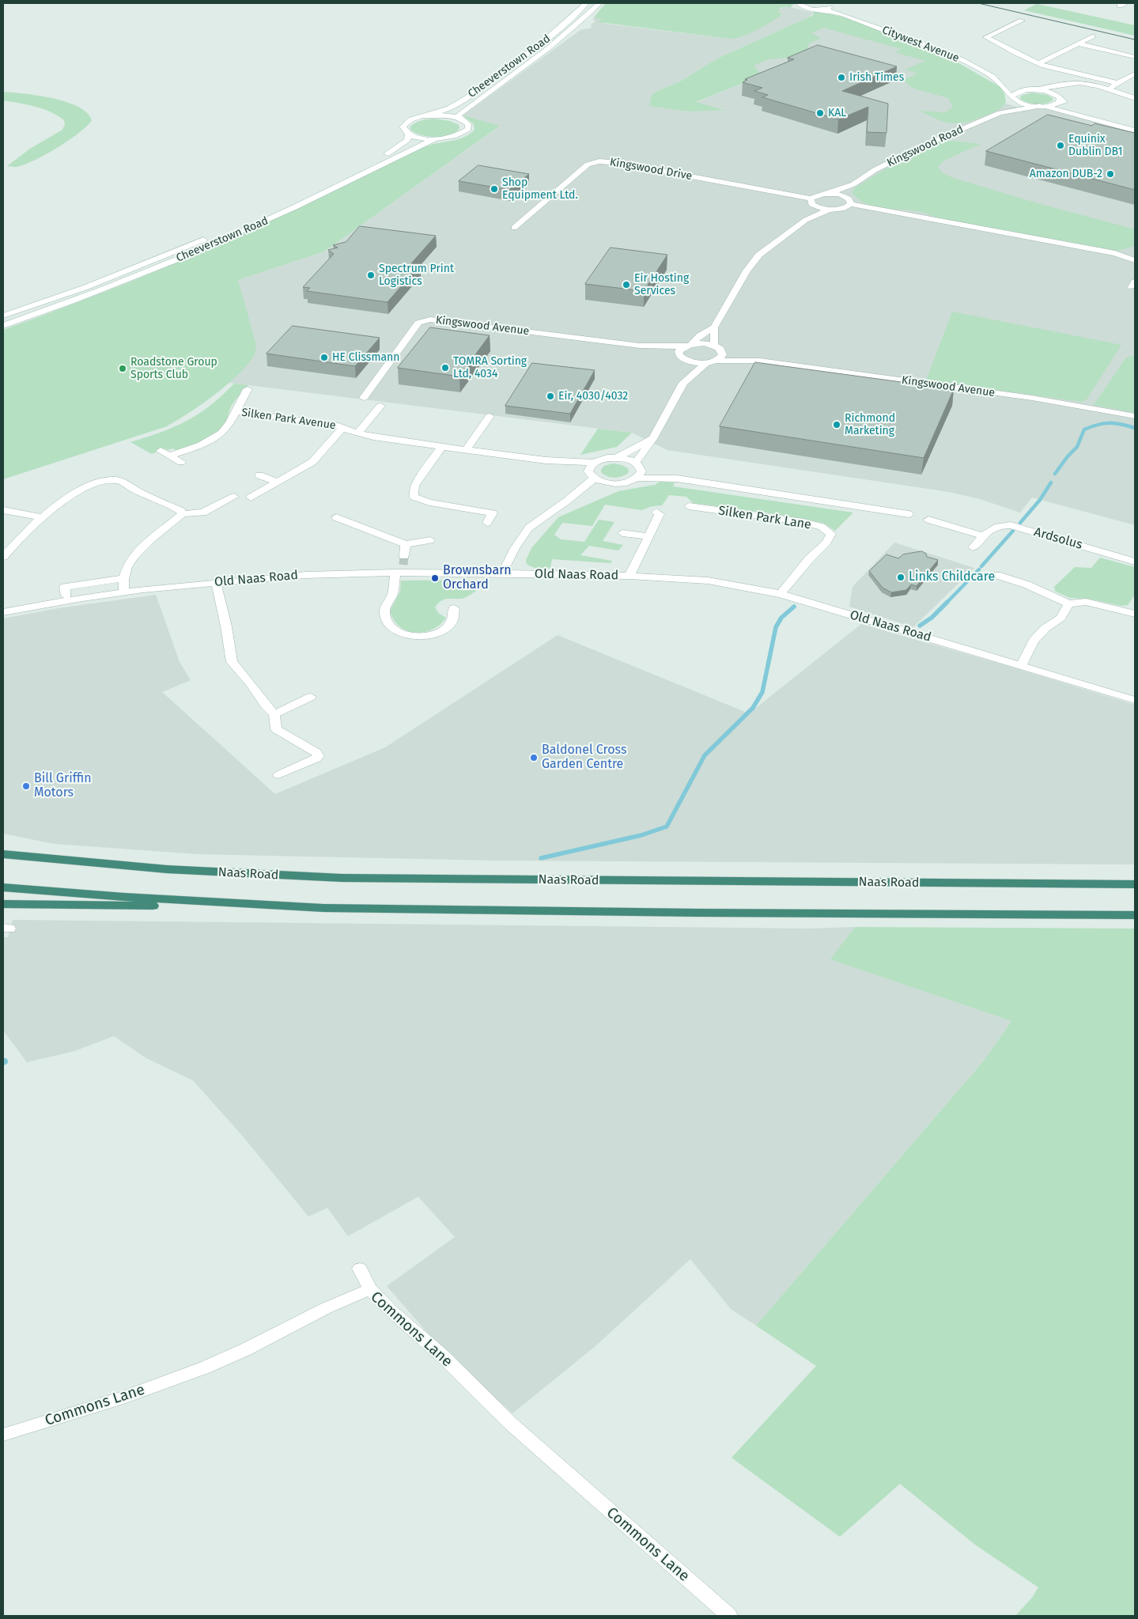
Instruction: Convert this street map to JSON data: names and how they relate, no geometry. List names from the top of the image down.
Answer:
{
  "streets": {
    "highway": ["Naas Road"],
    "street": [
      "Citywest Avenue",
      "Cheeverstown Road",
      "Kingswood Road",
      "Kingswood Drive",
      "Kingswood Avenue",
      "Silken Park Avenue",
      "Silken Park Lane",
      "Ardsolus",
      "Old Naas Road",
      "Commons Lane"
    ]
  },
  "crossings": [
    ["Citywest Avenue", "Kingswood Road"],
    ["Kingswood Road", "Kingswood Drive"],
    ["Silken Park Lane", "Old Naas Road"]
  ],
  "places": [
    "Irish Times",
    "KAL",
    "Equinix Dublin DB1",
    "Amazon DUB-2",
    "Shop Equipment Ltd.",
    "Spectrum Print Logistics",
    "Eir Hosting Services",
    "HE Clissmann",
    "TOMRA Sorting Ltd, 4034",
    "Roadstone Group Sports Club",
    "Eir, 4030/4032",
    "Richmond Marketing",
    "Links Childcare",
    "Brownsbarn Orchard",
    "Baldonel Cross Garden Centre",
    "Bill Griffin Motors"
  ]
}
